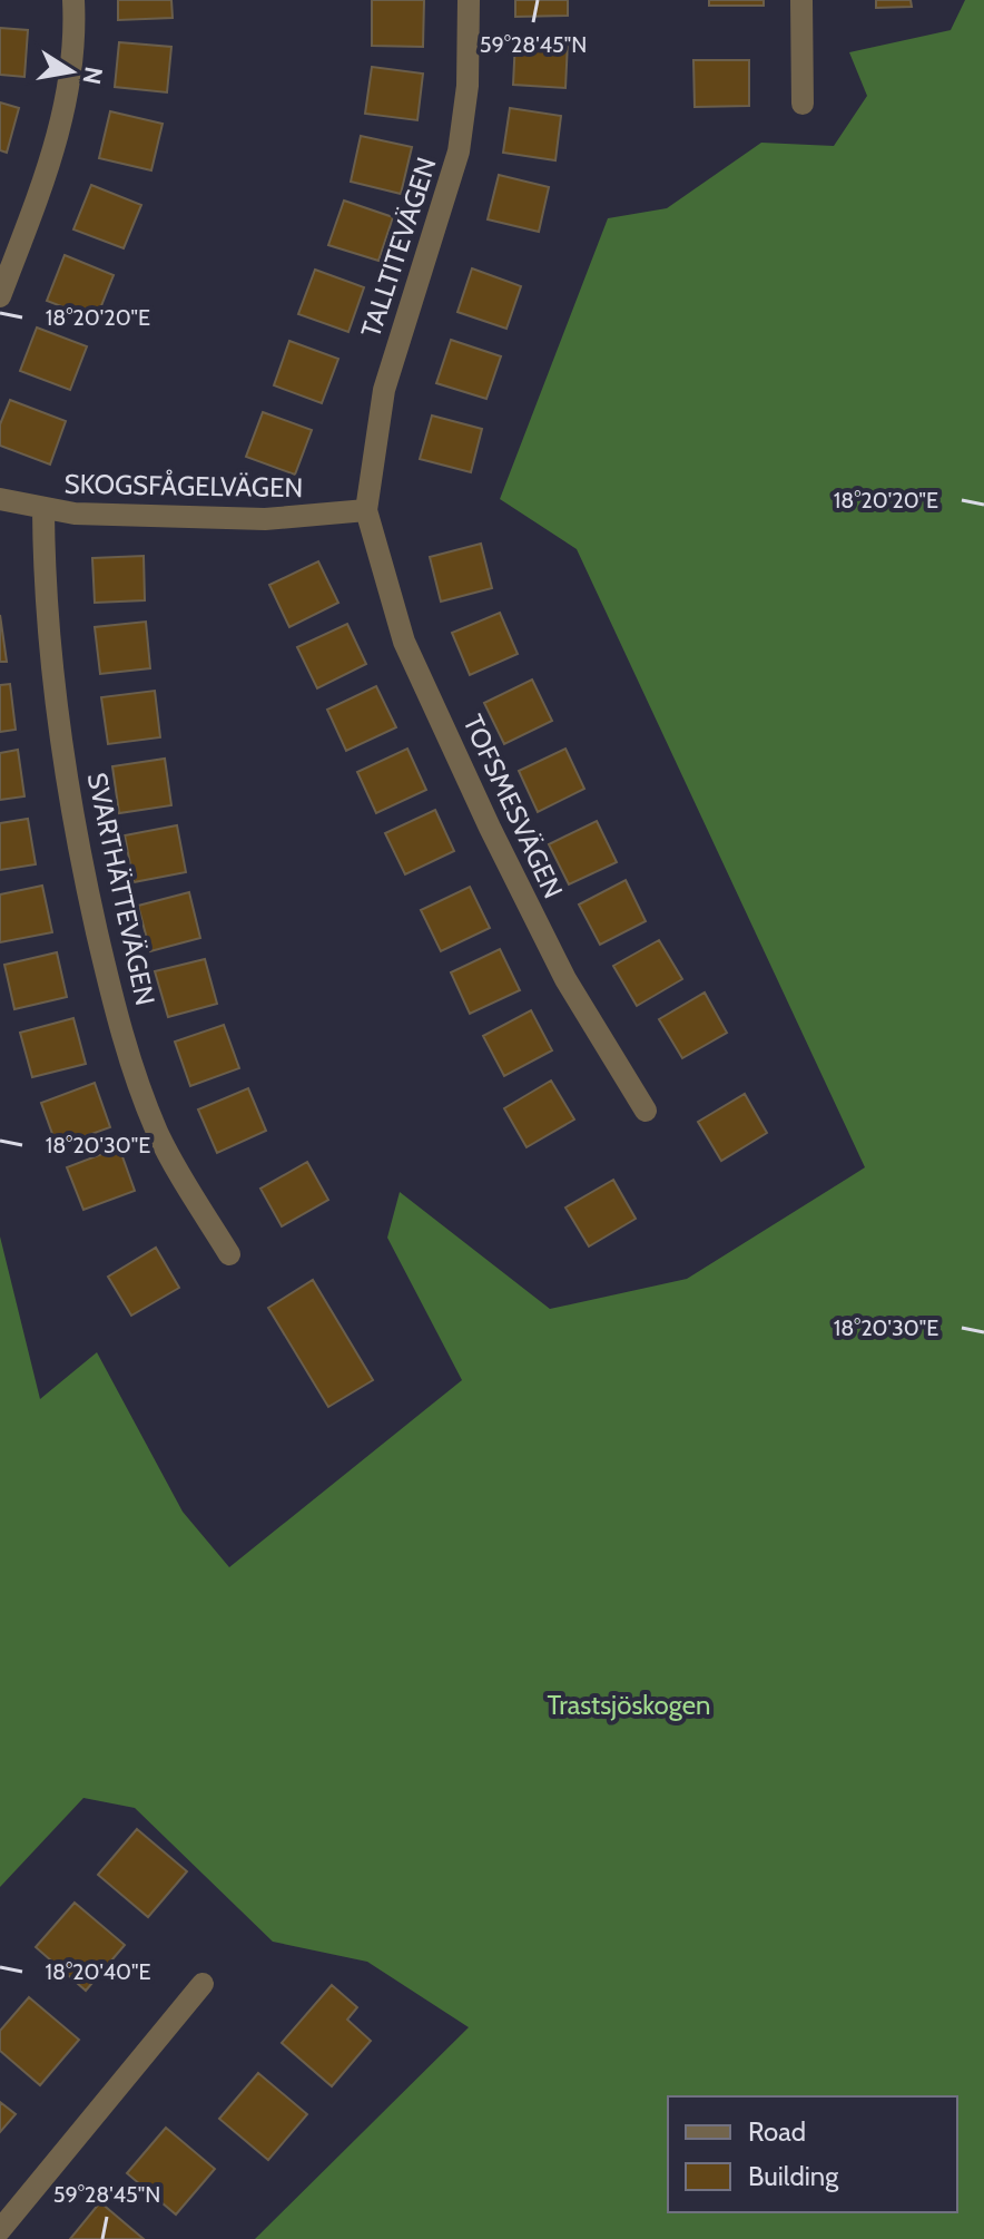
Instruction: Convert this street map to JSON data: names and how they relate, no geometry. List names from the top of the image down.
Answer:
{
  "streets": {
    "street": [
      "TALLTITEVÄGEN",
      "SKOGSFÅGELVÄGEN",
      "TOFSMESVÄGEN",
      "SVARTHÄTTEVÄGEN"
    ]
  },
  "crossings": [
    ["TALLTITEVÄGEN", "SKOGSFÅGELVÄGEN"],
    ["TALLTITEVÄGEN", "TOFSMESVÄGEN"],
    ["SKOGSFÅGELVÄGEN", "TOFSMESVÄGEN"],
    ["SKOGSFÅGELVÄGEN", "SVARTHÄTTEVÄGEN"]
  ],
  "parks": ["Trastsjöskogen"],
  "legend": ["Road", "Building"],
  "north": "right",
  "coordinates": [
    "59°28'45\"N",
    "18°20'20\"E",
    "18°20'30\"E",
    "18°20'40\"E"
  ]
}
